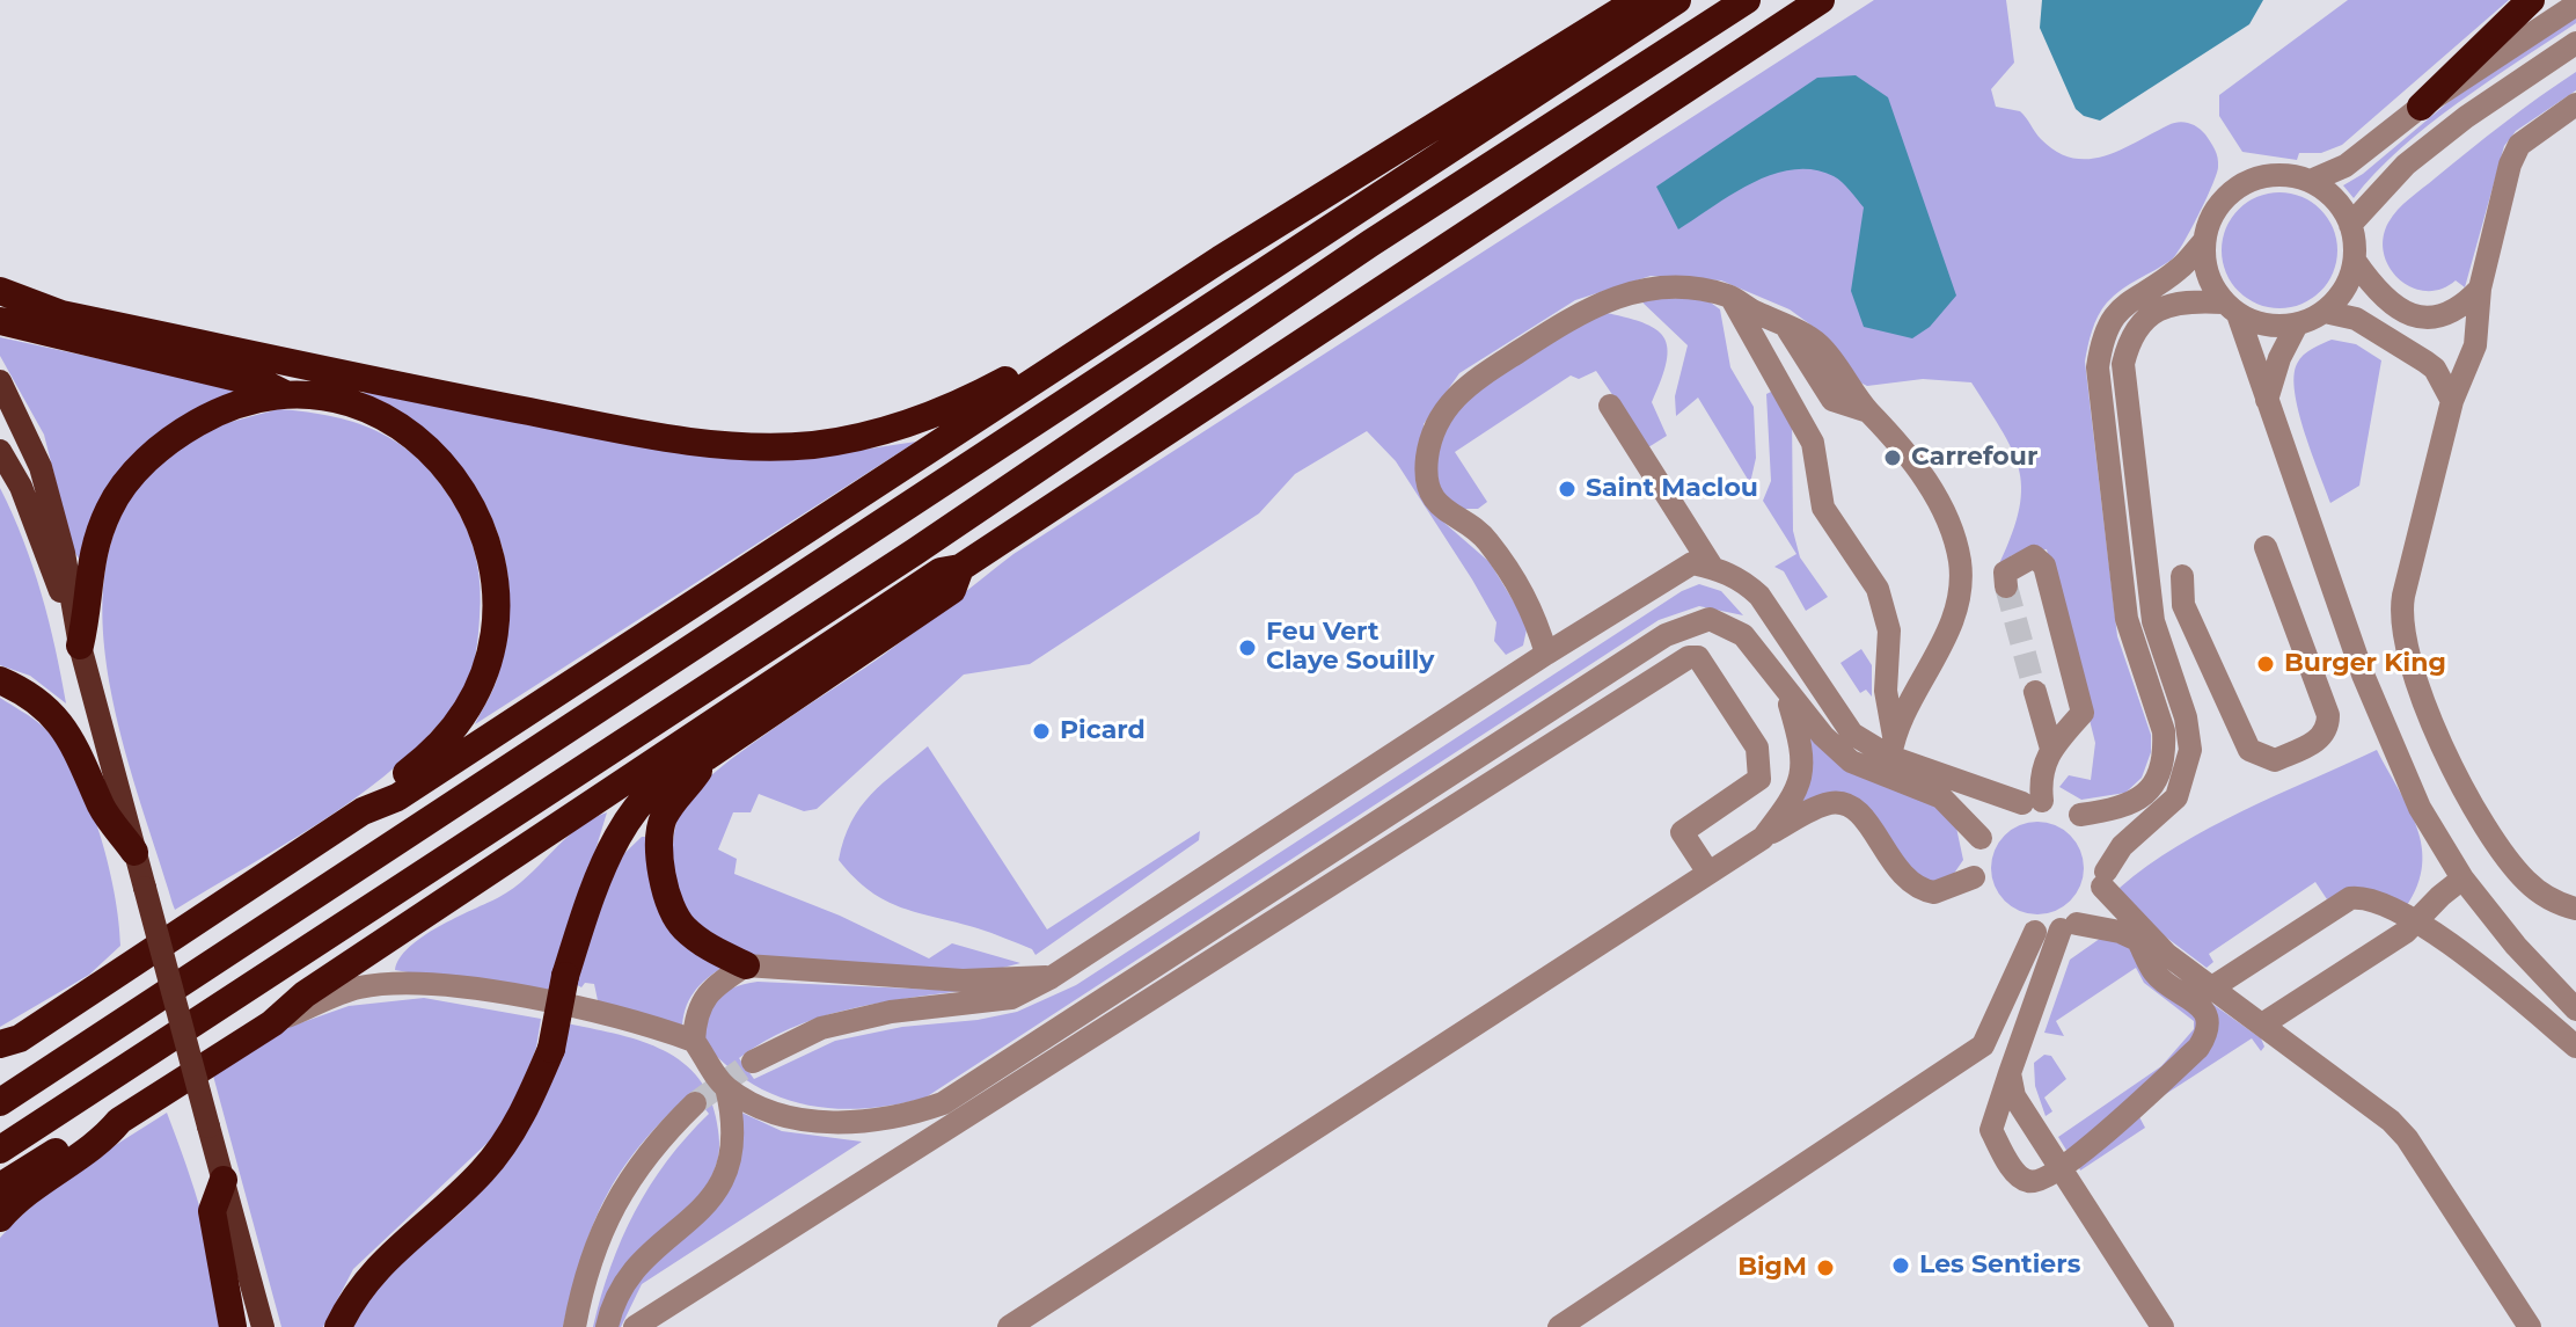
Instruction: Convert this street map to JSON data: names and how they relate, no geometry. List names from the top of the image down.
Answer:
{
  "places": [
    "Carrefour",
    "Saint Maclou",
    "Feu Vert Claye Souilly",
    "Burger King",
    "Picard",
    "Les Sentiers",
    "BigM"
  ]
}
